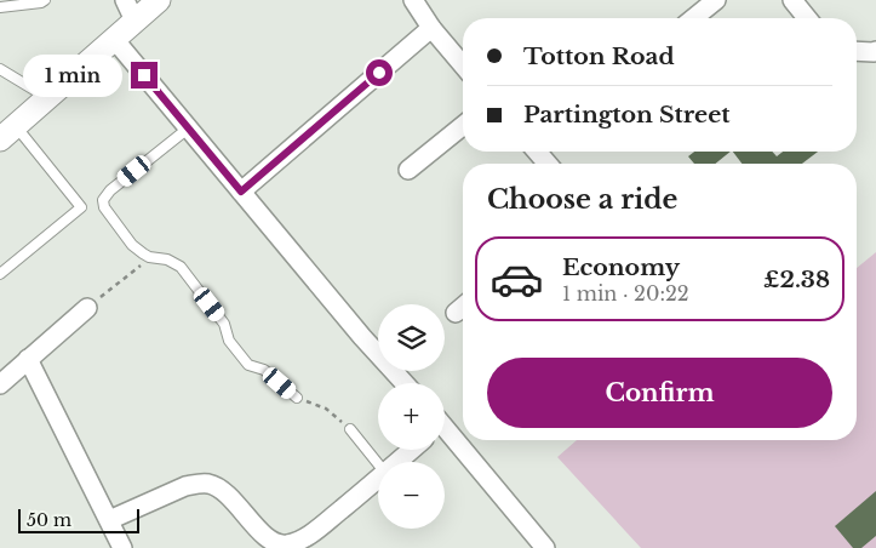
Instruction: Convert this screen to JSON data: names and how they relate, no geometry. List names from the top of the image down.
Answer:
{
  "scale_bar": "50 m",
  "page": {
    "banner": ["Totton Road", "Partington Street"],
    "bubble": "1 min",
    "heading": "Choose a ride",
    "list": [
      {
        "name": "Economy",
        "note": "1 min · 20:22",
        "value": "£2.38"
      }
    ],
    "map_buttons": ["+", "−"],
    "buttons": "Confirm",
    "scale": "50 m"
  }
}
